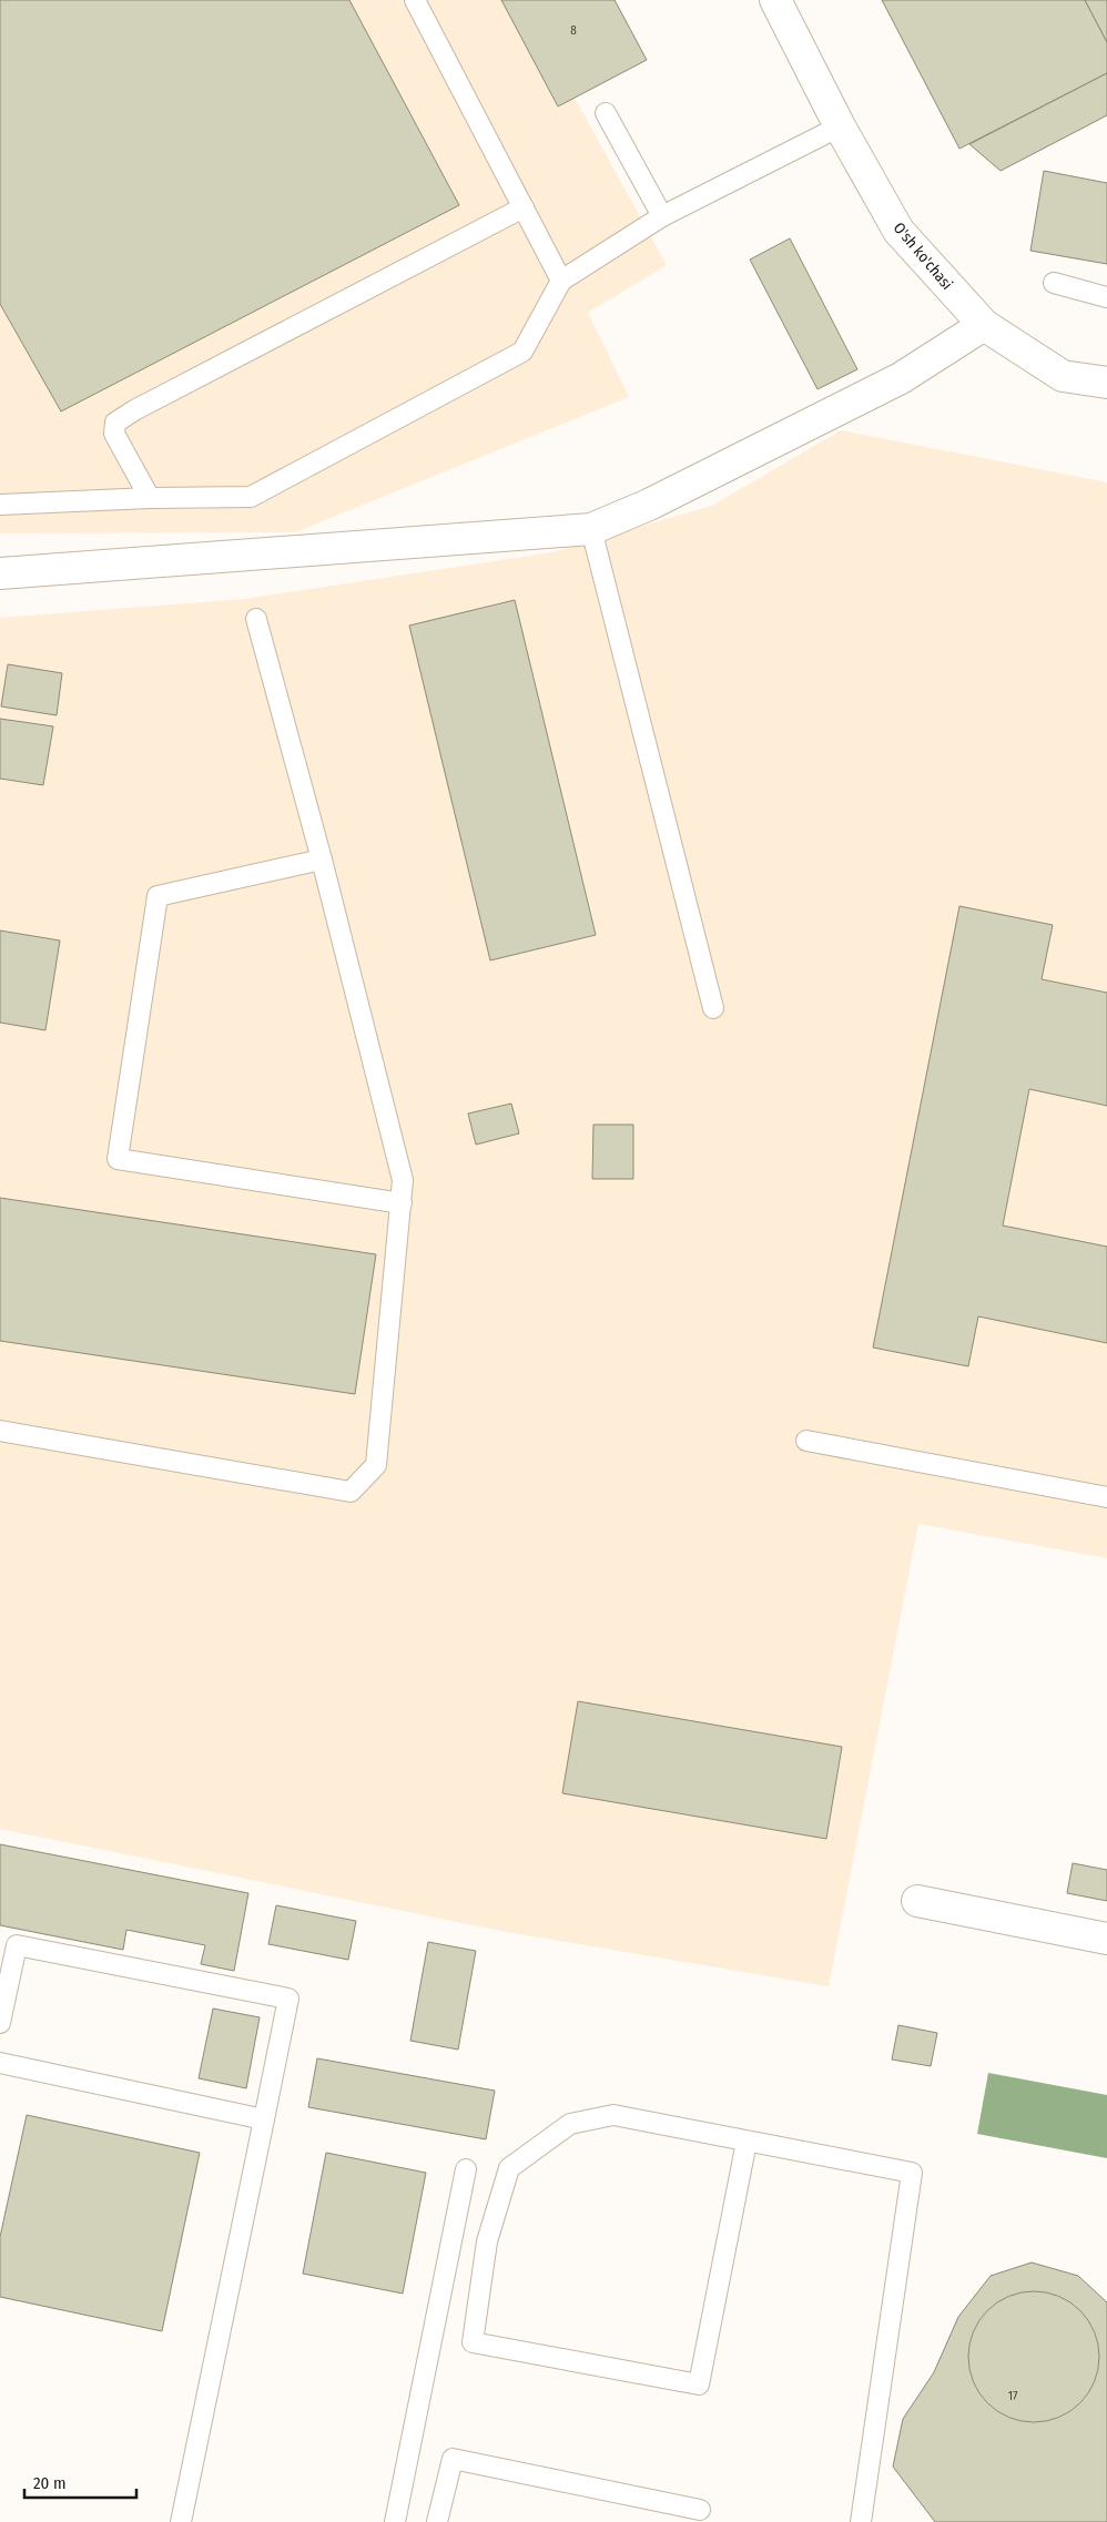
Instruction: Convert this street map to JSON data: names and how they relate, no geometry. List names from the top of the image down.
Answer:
{
  "streets": {
    "street": ["O'sh ko'chasi"]
  },
  "house_numbers": ["8", "17"],
  "scale_bar": "20 m"
}
